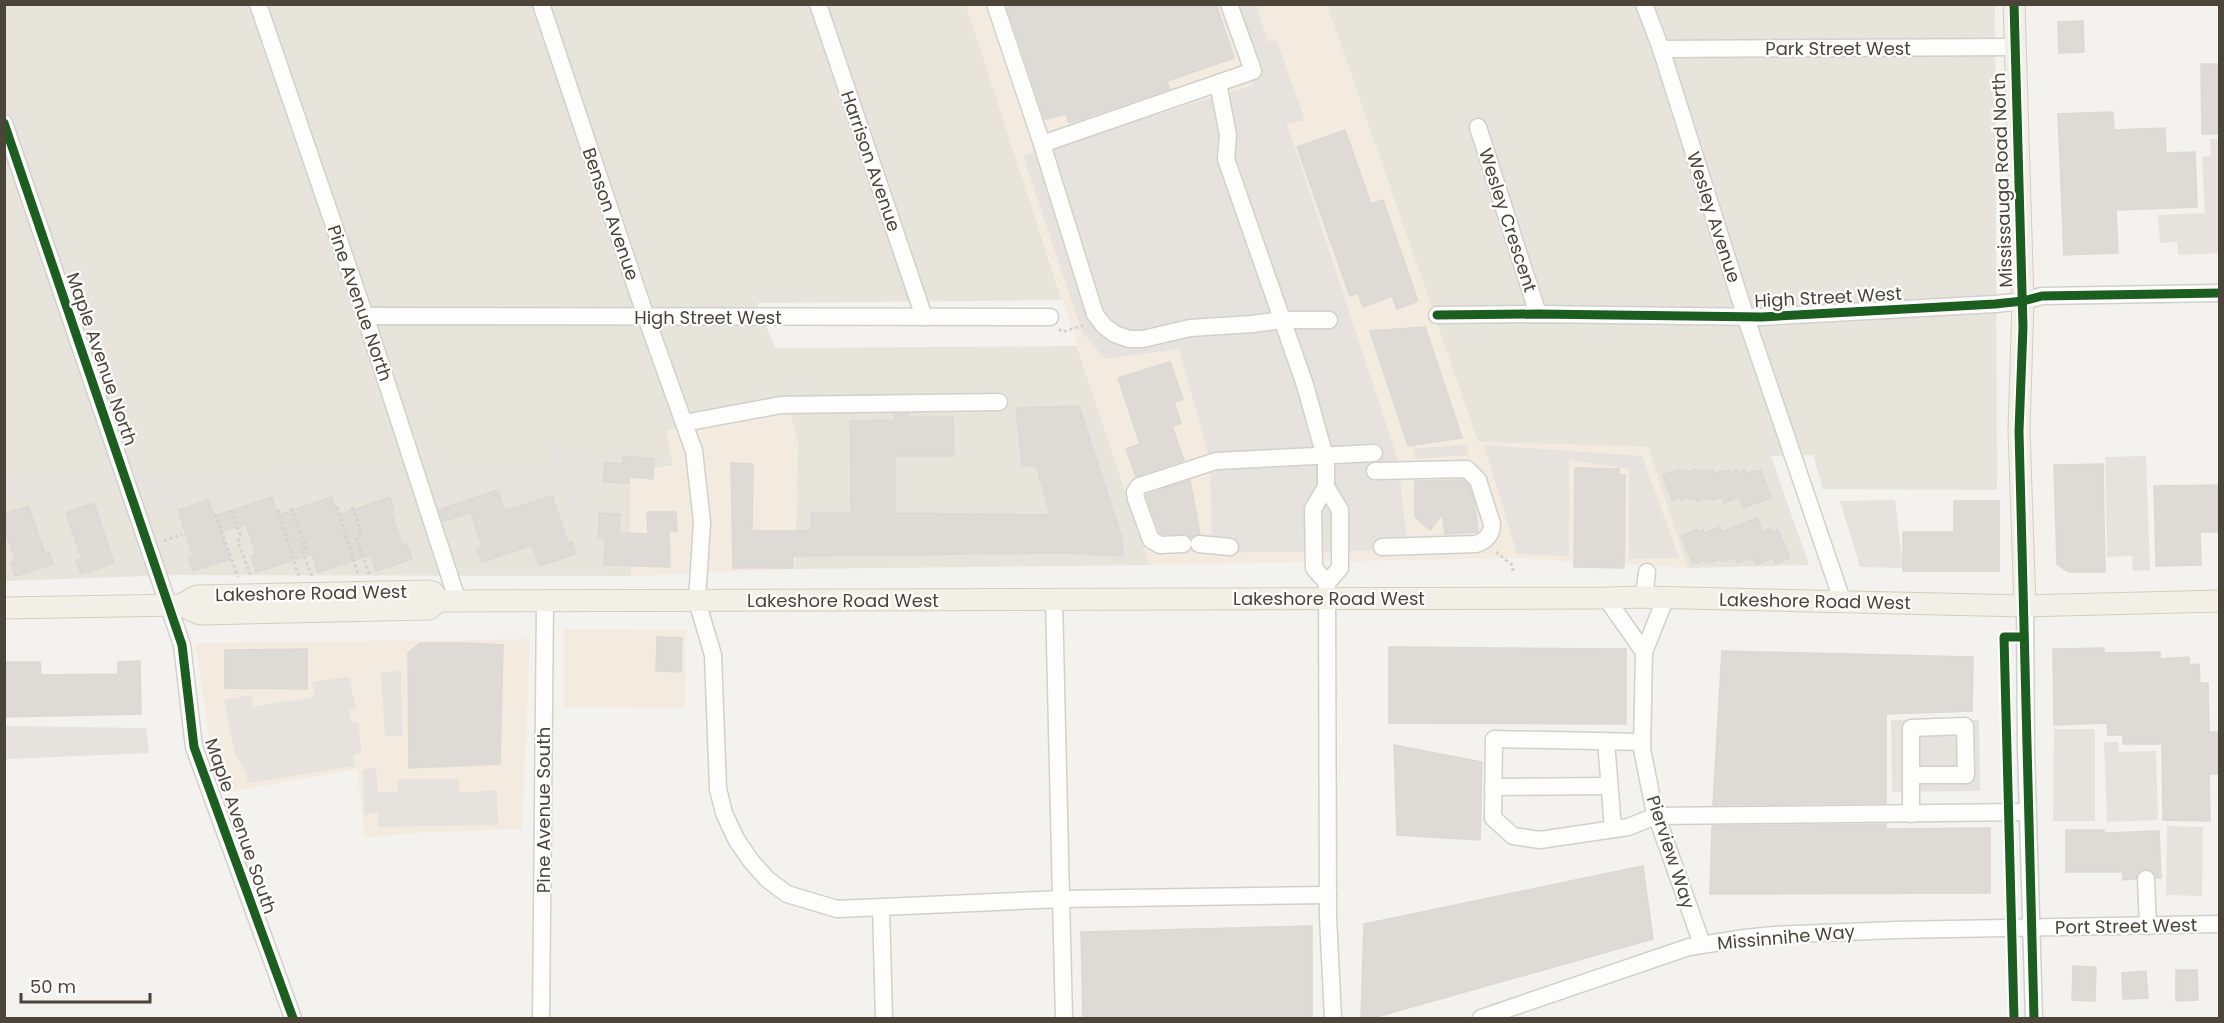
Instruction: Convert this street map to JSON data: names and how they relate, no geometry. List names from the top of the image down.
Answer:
{
  "streets": {
    "main road": ["Mississauga Road North", "Lakeshore Road West"],
    "street": [
      "Park Street West",
      "Harrison Avenue",
      "Benson Avenue",
      "Wesley Avenue",
      "Wesley Crescent",
      "High Street West",
      "Pine Avenue North",
      "Maple Avenue North",
      "Pine Avenue South",
      "Maple Avenue South",
      "Pierview Way",
      "Port Street West",
      "Missinnihe Way"
    ]
  },
  "crossings": [
    ["Park Street West", "Mississauga Road North"],
    ["Park Street West", "Wesley Avenue"],
    ["Harrison Avenue", "High Street West"],
    ["Mississauga Road North", "High Street West"],
    ["Mississauga Road North", "Lakeshore Road West"],
    ["Benson Avenue", "High Street West"],
    ["Benson Avenue", "Lakeshore Road West"],
    ["Wesley Avenue", "High Street West"],
    ["Wesley Avenue", "Lakeshore Road West"],
    ["Wesley Crescent", "High Street West"],
    ["High Street West", "Pine Avenue North"],
    ["Pine Avenue North", "Lakeshore Road West"],
    ["Maple Avenue North", "Lakeshore Road West"],
    ["Maple Avenue North", "Maple Avenue South"],
    ["Lakeshore Road West", "Pine Avenue South"],
    ["Lakeshore Road West", "Maple Avenue South"],
    ["Lakeshore Road West", "Pierview Way"],
    ["Pierview Way", "Missinnihe Way"],
    ["Port Street West", "Missinnihe Way"]
  ],
  "scale_bar": "50 m"
}
